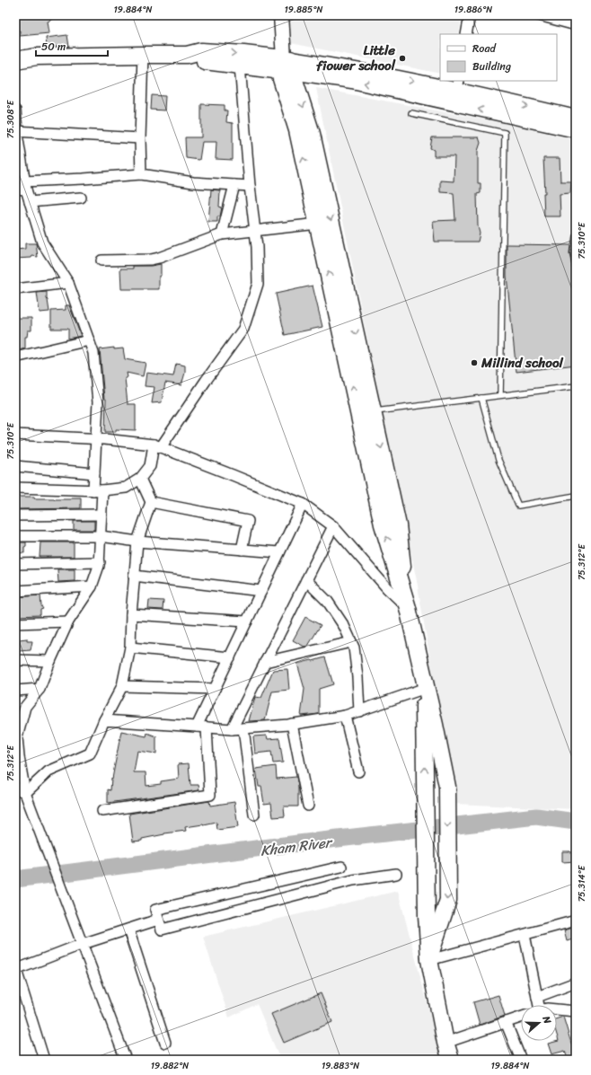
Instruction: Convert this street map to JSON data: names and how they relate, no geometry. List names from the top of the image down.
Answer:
{
  "water": ["Kham River"],
  "places": ["Little fiower school", "Millind school"],
  "legend": ["Road", "Building"],
  "scale_bar": "50 m",
  "north": "right",
  "coordinates": [
    "19.884°N",
    "19.885°N",
    "19.886°N",
    "75.308°E",
    "75.310°E",
    "75.312°E",
    "75.314°E",
    "19.882°N",
    "19.883°N"
  ]
}
